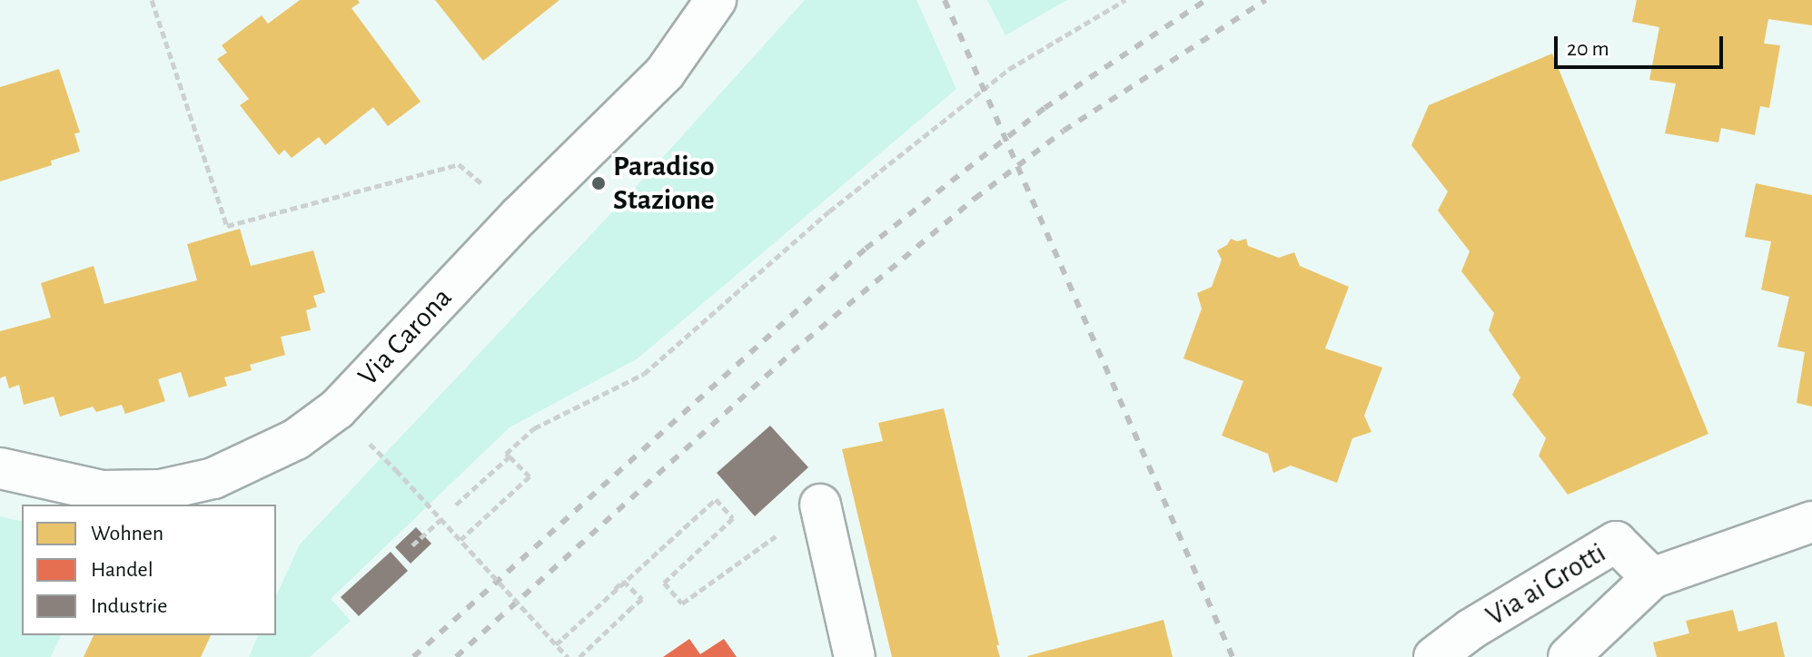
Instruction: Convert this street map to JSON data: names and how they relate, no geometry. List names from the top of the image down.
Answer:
{
  "streets": {
    "street": ["Via Carona", "Via ai Grotti"]
  },
  "places": ["Paradiso Stazione"],
  "legend": ["Wohnen", "Handel", "Industrie"],
  "scale_bar": "20 m"
}
